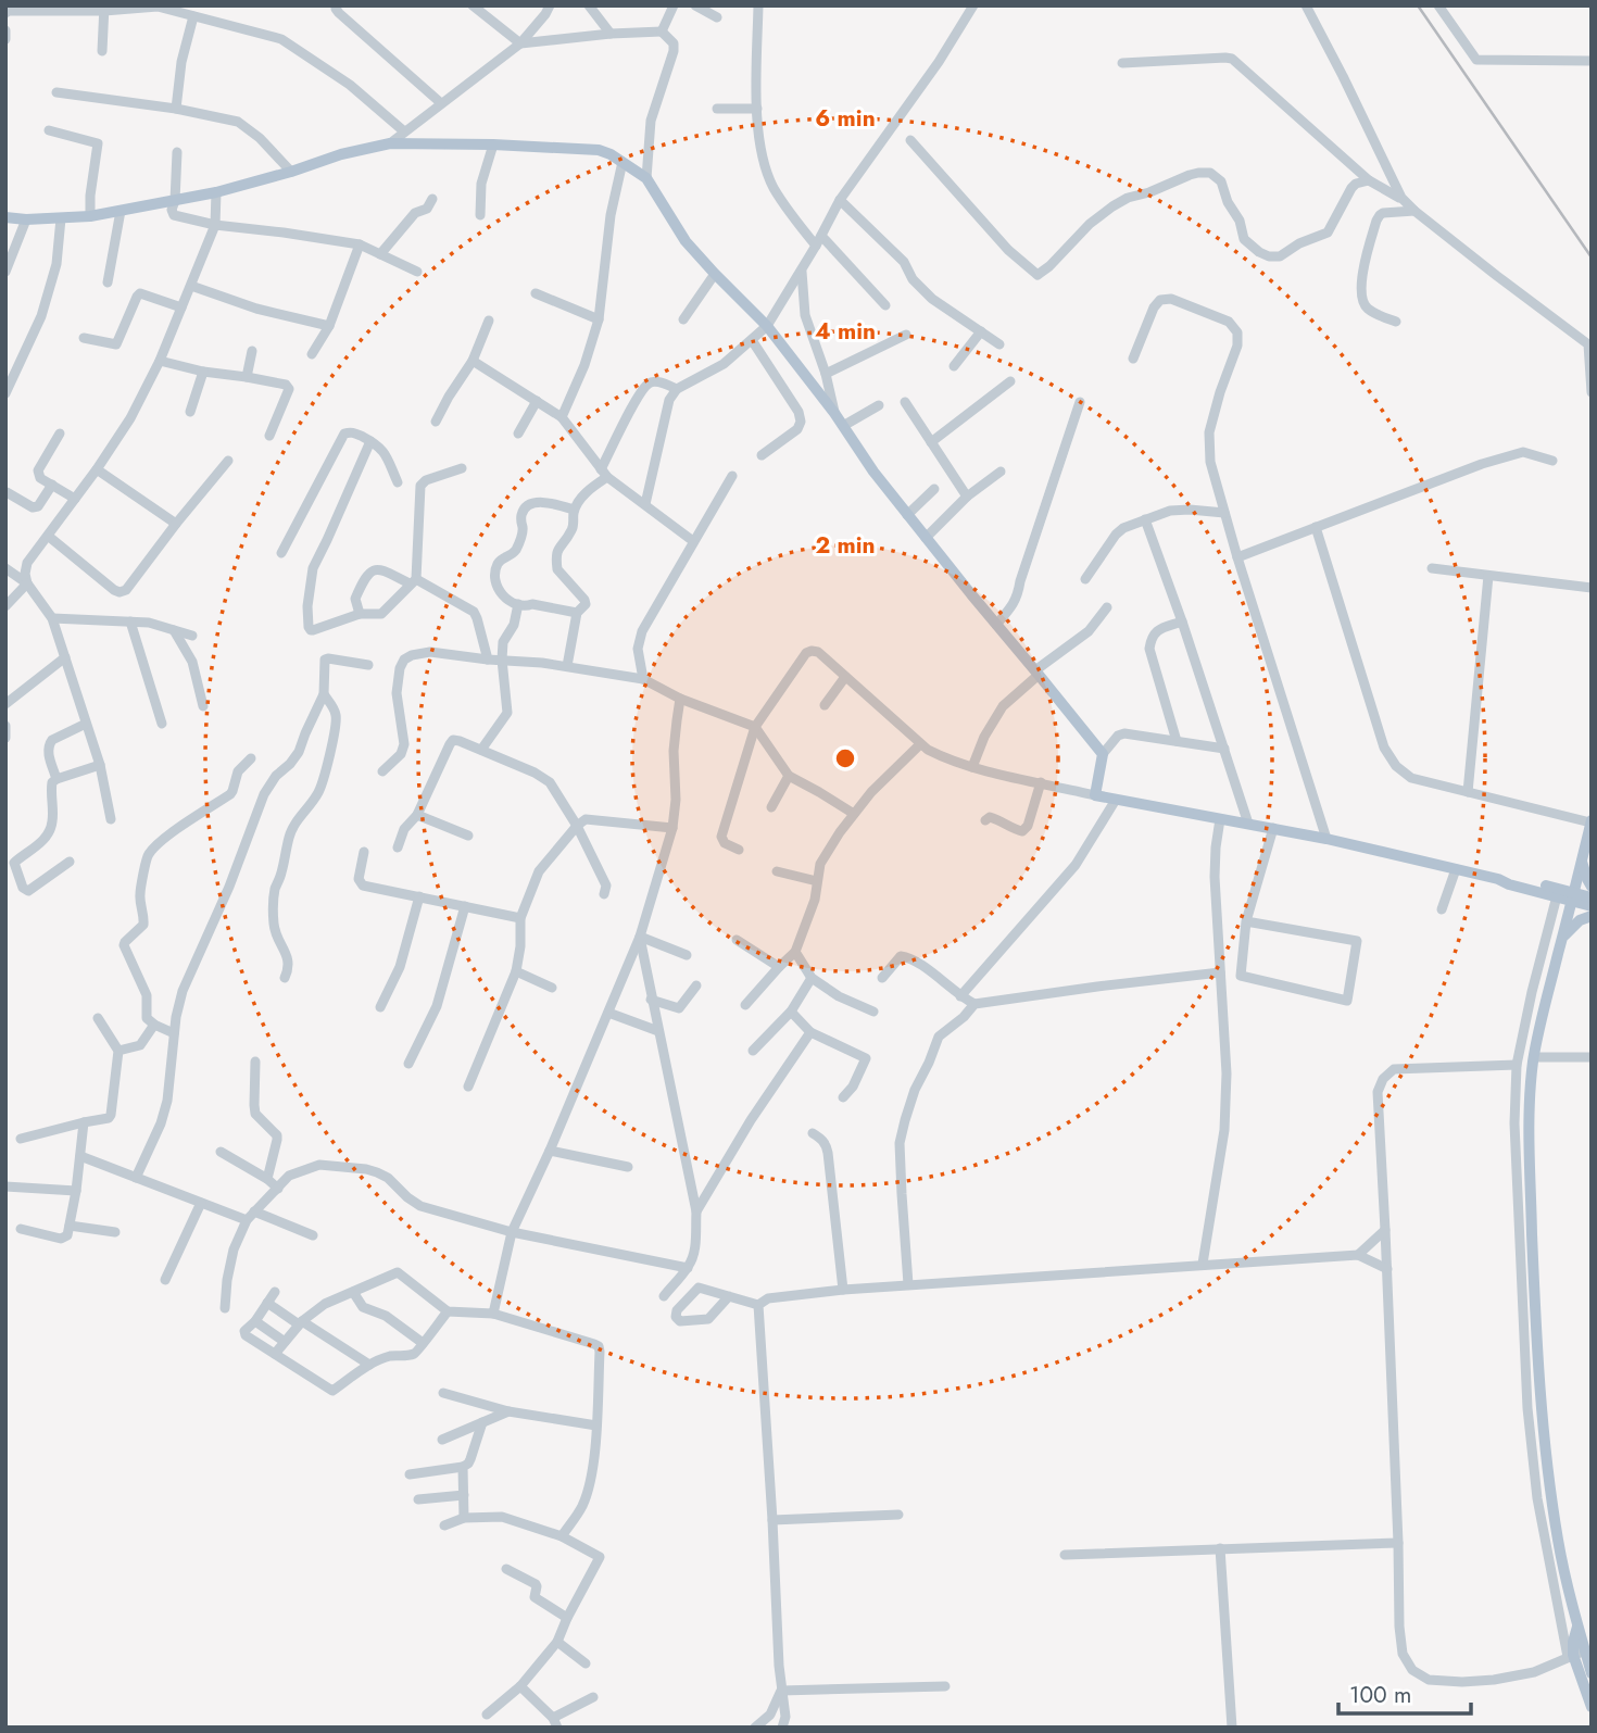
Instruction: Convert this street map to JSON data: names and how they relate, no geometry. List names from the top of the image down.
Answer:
{
  "scale_bar": "100 m",
  "rings": ["6 min", "4 min", "2 min"]
}
